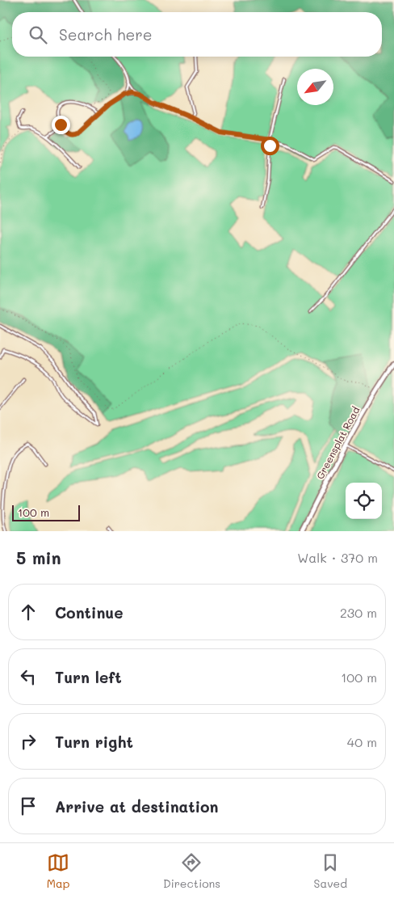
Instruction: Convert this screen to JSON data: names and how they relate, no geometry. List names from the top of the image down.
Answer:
{
  "streets": {
    "street": ["Greensplat Road"]
  },
  "scale_bar": "100 m",
  "north": "bottom left",
  "page": {
    "search": "Search here",
    "scale": "100 m",
    "heading": ["5 min", "Walk · 370 m"],
    "list": [
      ["Continue", "230 m"],
      ["Turn left", "100 m"],
      ["Turn right", "40 m"],
      "Arrive at destination"
    ],
    "nav": ["Map", "Directions", "Saved"]
  }
}
